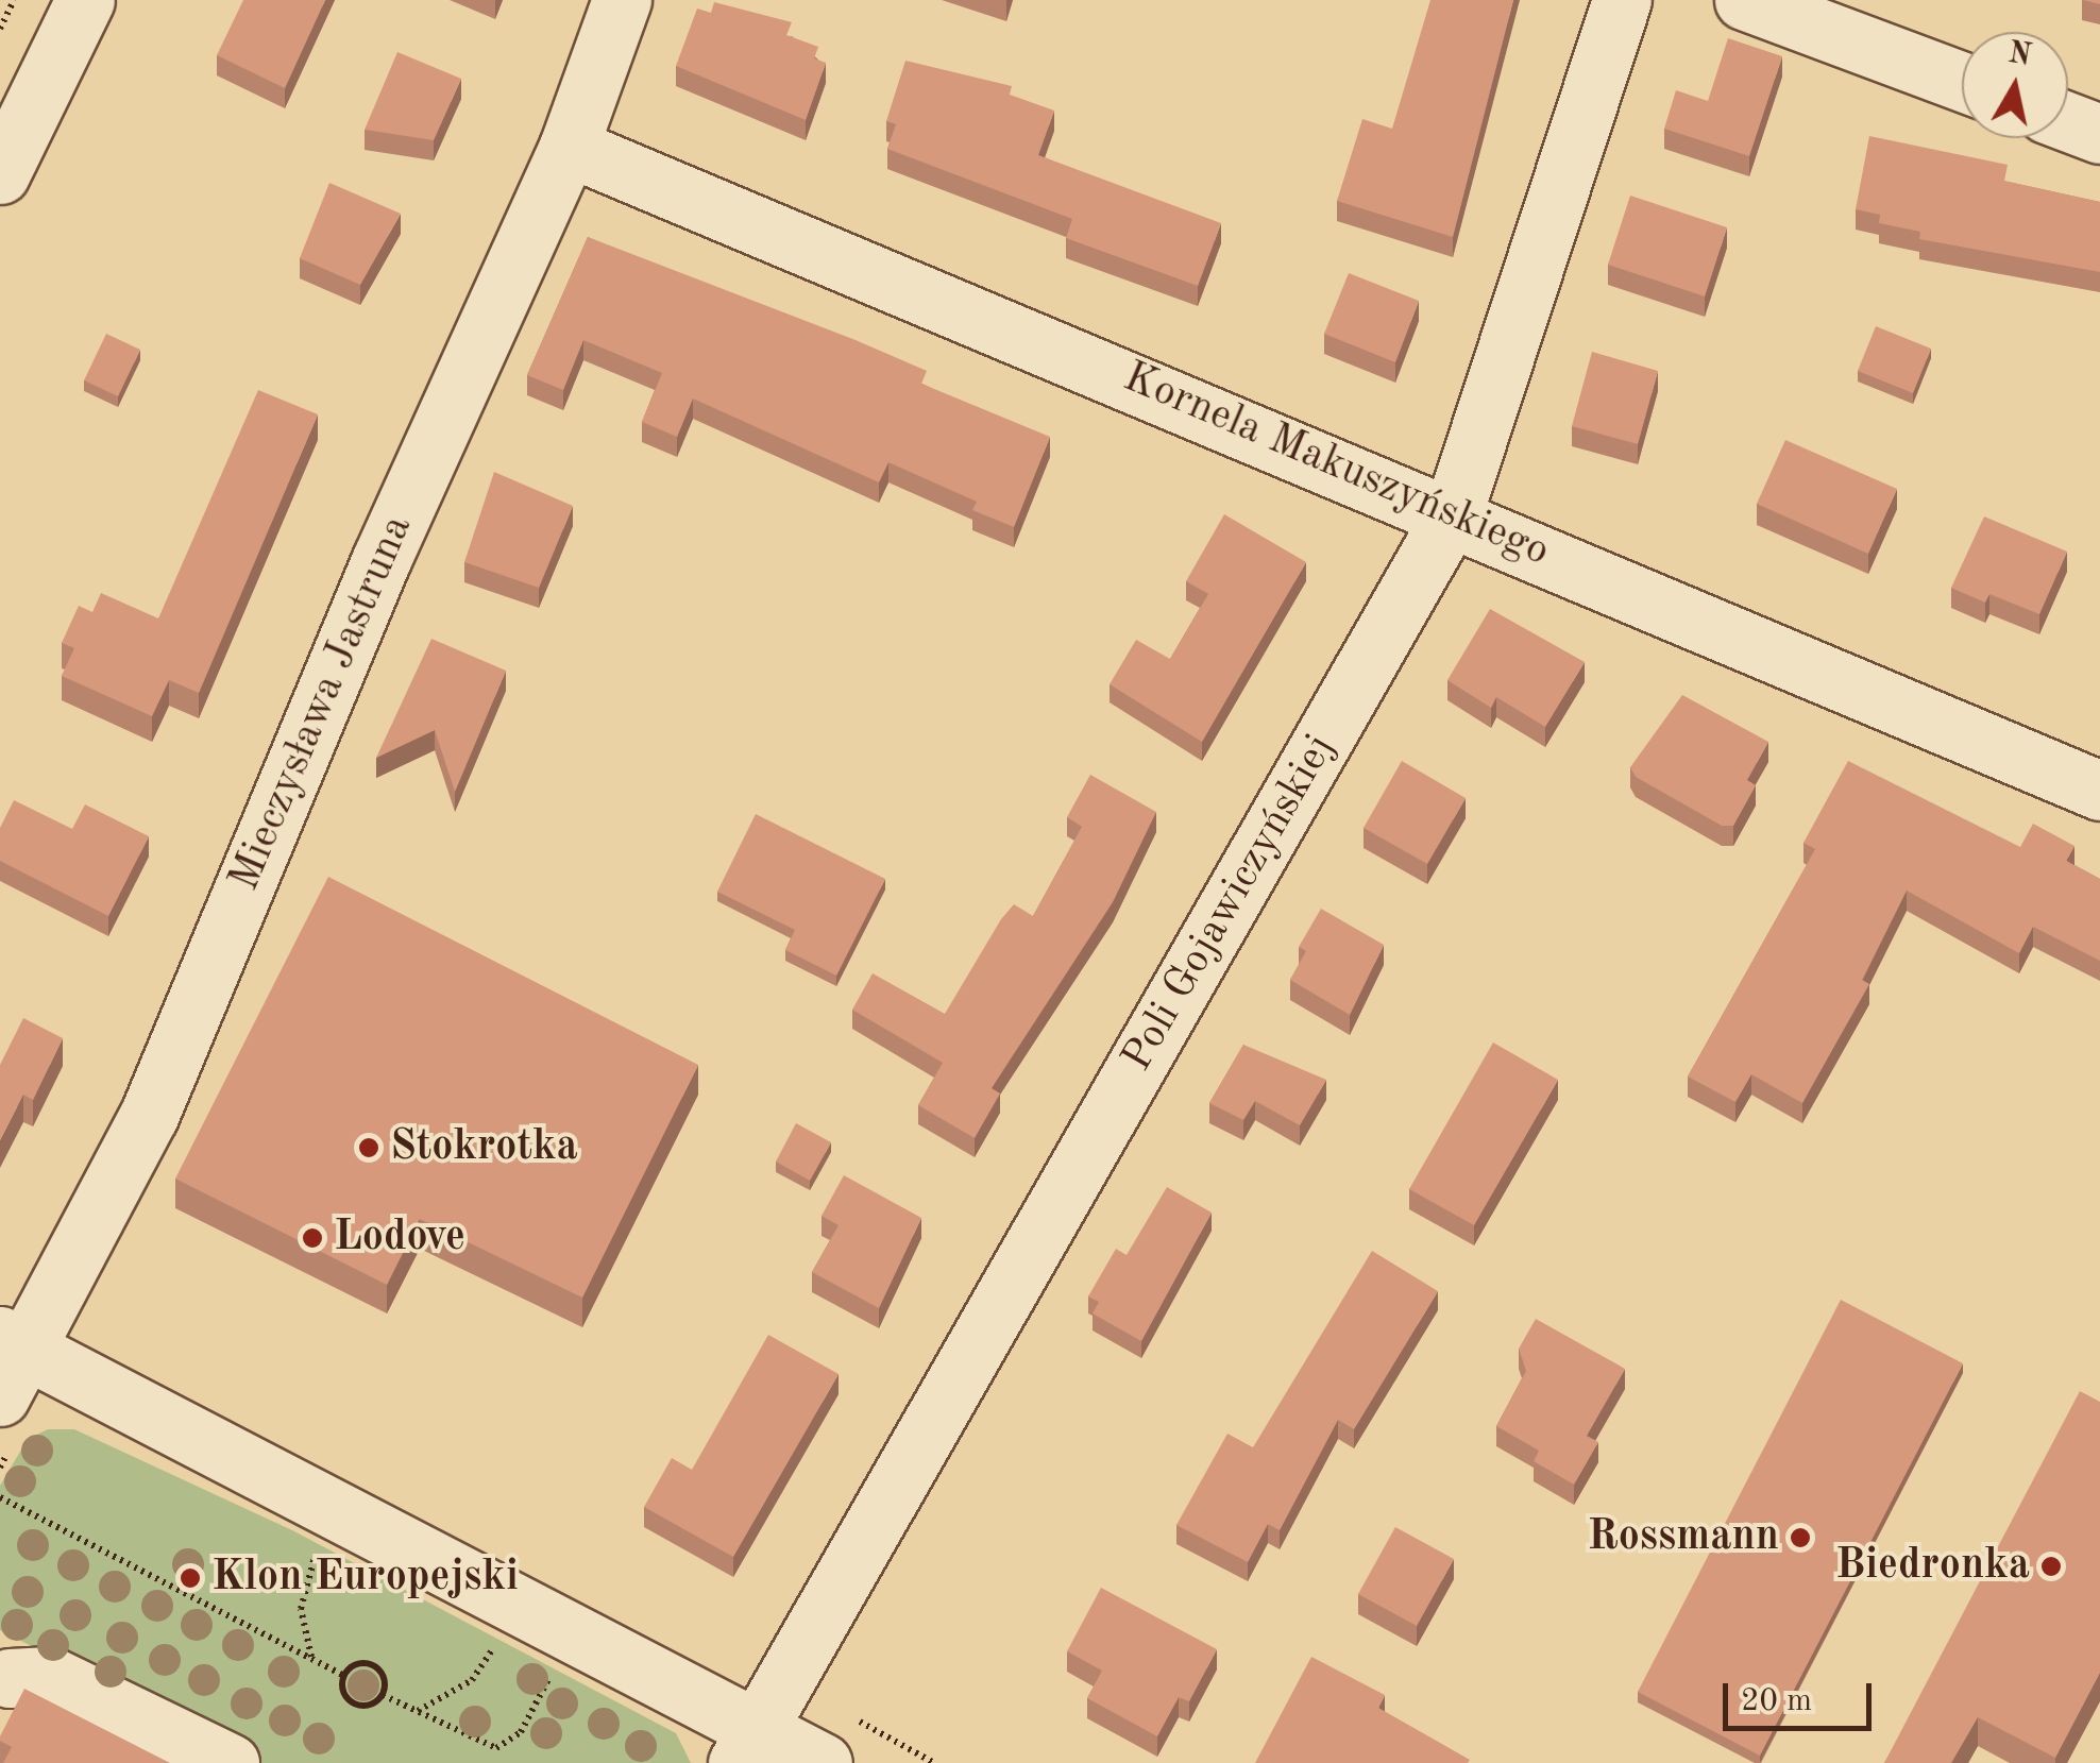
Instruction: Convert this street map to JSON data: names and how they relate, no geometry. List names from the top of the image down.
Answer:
{
  "streets": {
    "street": ["Kornela Makuszyńskiego", "Mieczysława Jastruna", "Poli Gojawiczyńskiej"]
  },
  "crossings": [
    ["Kornela Makuszyńskiego", "Mieczysława Jastruna"],
    ["Kornela Makuszyńskiego", "Poli Gojawiczyńskiej"]
  ],
  "places": [
    "Stokrotka",
    "Lodove",
    "Rossmann",
    "Biedronka",
    "Klon Europejski"
  ],
  "scale_bar": "20 m",
  "north": "top"
}
